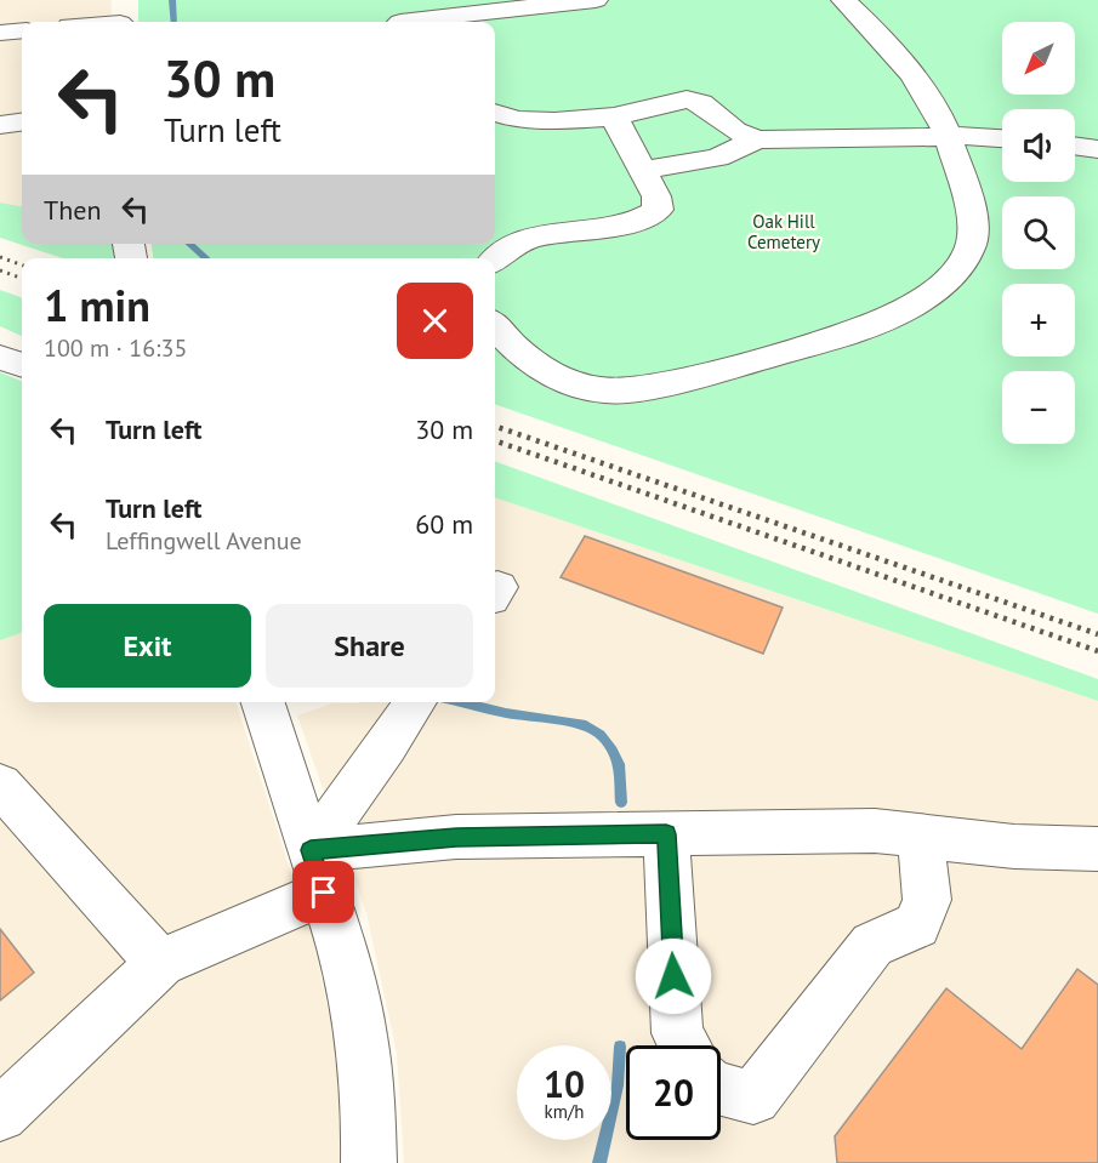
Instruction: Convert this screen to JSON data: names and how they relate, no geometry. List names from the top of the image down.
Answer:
{
  "parks": ["Oak Hill Cemetery"],
  "north": "bottom left",
  "page": {
    "map_buttons": ["+", "−"],
    "turn": ["30 m", "Turn left"],
    "then": "Then",
    "heading": ["1 min", "100 m · 16:35"],
    "list": [
      {
        "name": "Turn left",
        "value": "30 m"
      },
      {
        "name": "Turn left",
        "note": "Leffingwell Avenue",
        "value": "60 m"
      }
    ],
    "buttons": ["Exit", "Share"],
    "speed": "10 km/h",
    "limit": "20"
  }
}
